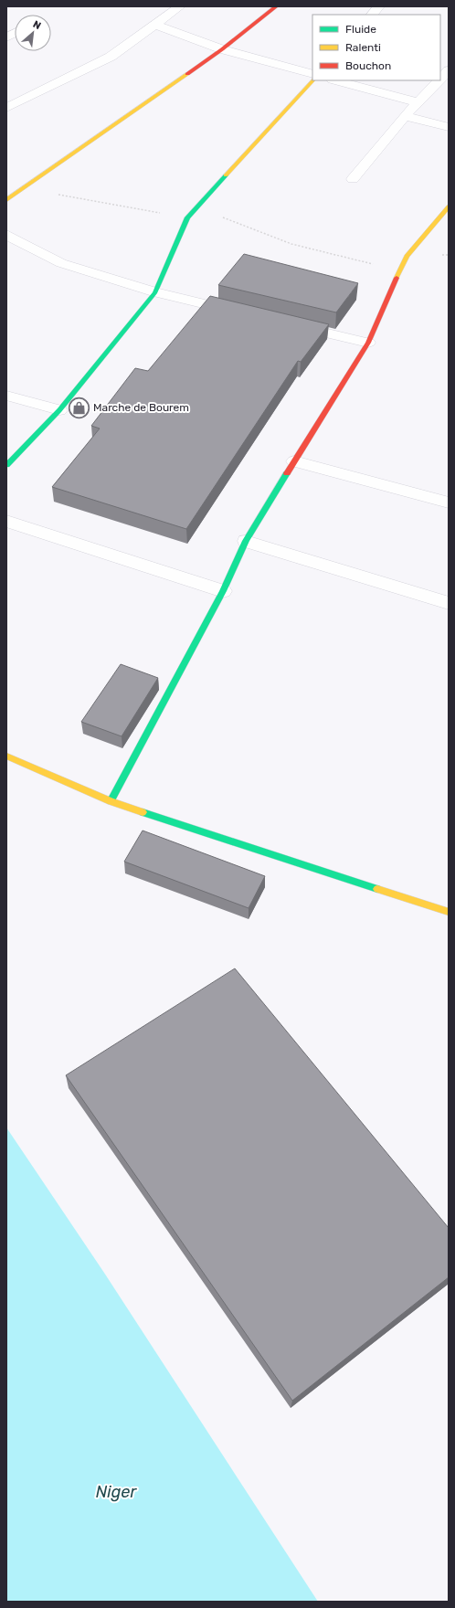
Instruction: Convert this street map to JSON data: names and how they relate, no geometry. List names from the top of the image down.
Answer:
{
  "water": ["Niger"],
  "places": {
    "shop": ["Marche de Bourem"]
  },
  "legend": ["Fluide", "Ralenti", "Bouchon"],
  "north": "top right"
}
